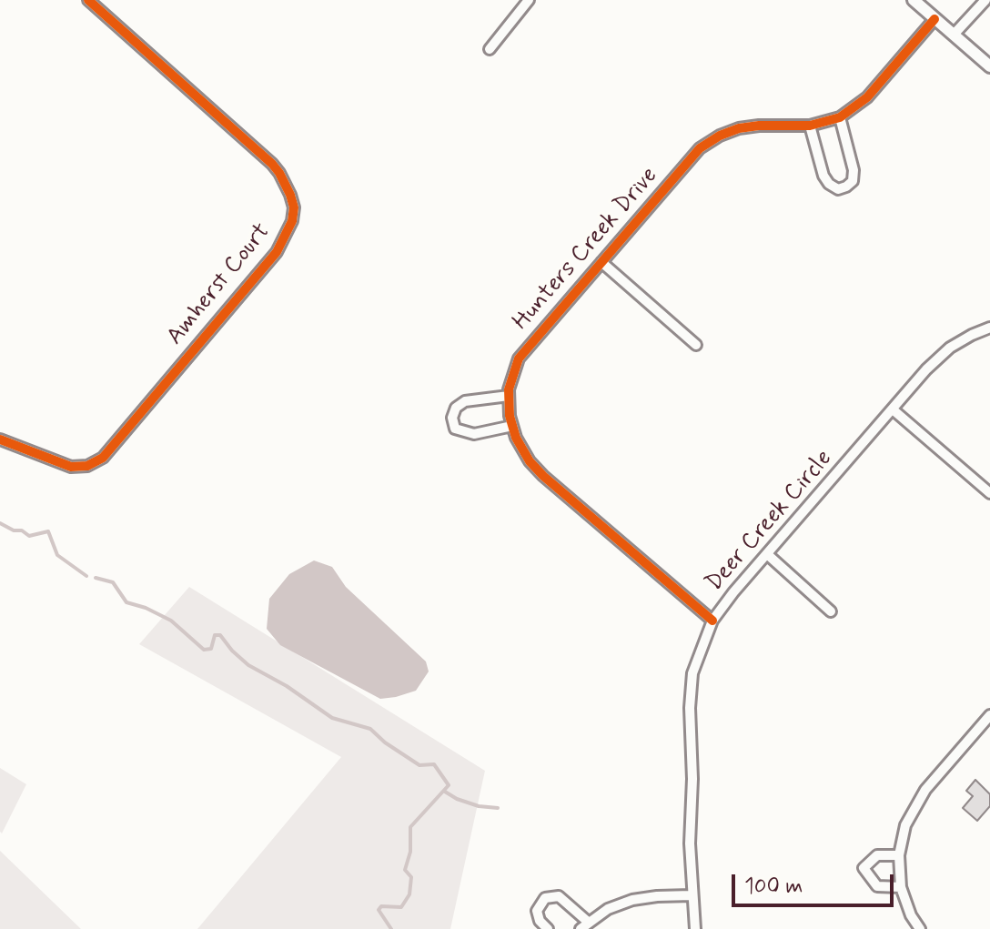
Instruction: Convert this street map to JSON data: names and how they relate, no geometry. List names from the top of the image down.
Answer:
{
  "streets": {
    "street": ["Hunters Creek Drive", "Amherst Court", "Deer Creek Circle"]
  },
  "crossings": [
    ["Hunters Creek Drive", "Deer Creek Circle"]
  ],
  "scale_bar": "100 m"
}
